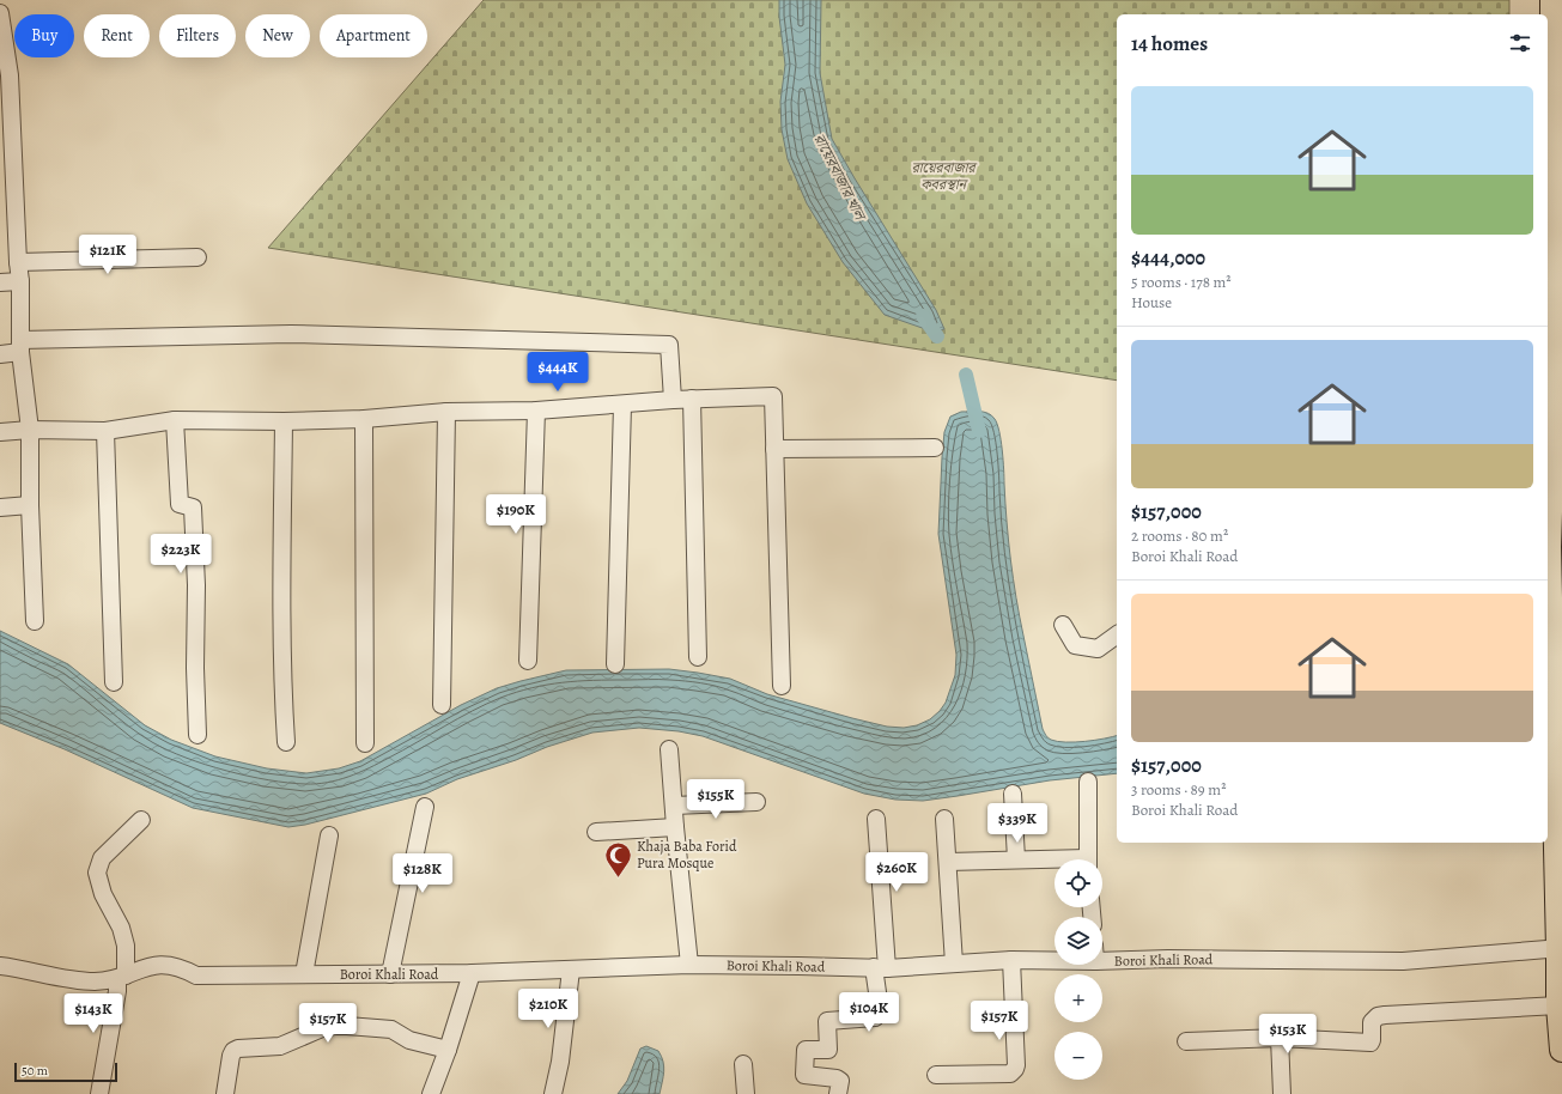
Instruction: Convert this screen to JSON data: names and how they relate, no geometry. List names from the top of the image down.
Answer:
{
  "streets": {
    "street": ["Boroi Khali Road"]
  },
  "water": ["রায়েরবাজার খাল"],
  "parks": ["রায়েরবাজার কবরস্থান"],
  "places": {
    "mosque": ["Khaja Baba Forid Pura Mosque"]
  },
  "scale_bar": "50 m",
  "page": {
    "chip": [
      "Buy",
      "Rent",
      "Filters",
      "New",
      "Apartment"
    ],
    "heading": "14 homes",
    "list": [
      {
        "name": "$444,000",
        "note": "5 rooms · 178 m² · House"
      },
      {
        "name": "$157,000",
        "note": "2 rooms · 80 m² · Boroi Khali Road"
      },
      {
        "name": "$157,000",
        "note": "3 rooms · 89 m² · Boroi Khali Road"
      }
    ],
    "price": [
      "$121K",
      "$444K",
      "$190K",
      "$223K",
      "$155K",
      "$339K",
      "$260K",
      "$128K",
      "$210K",
      "$104K",
      "$143K",
      "$157K",
      "$157K",
      "$153K"
    ],
    "map_buttons": ["+", "−"],
    "scale": "50 m"
  }
}
